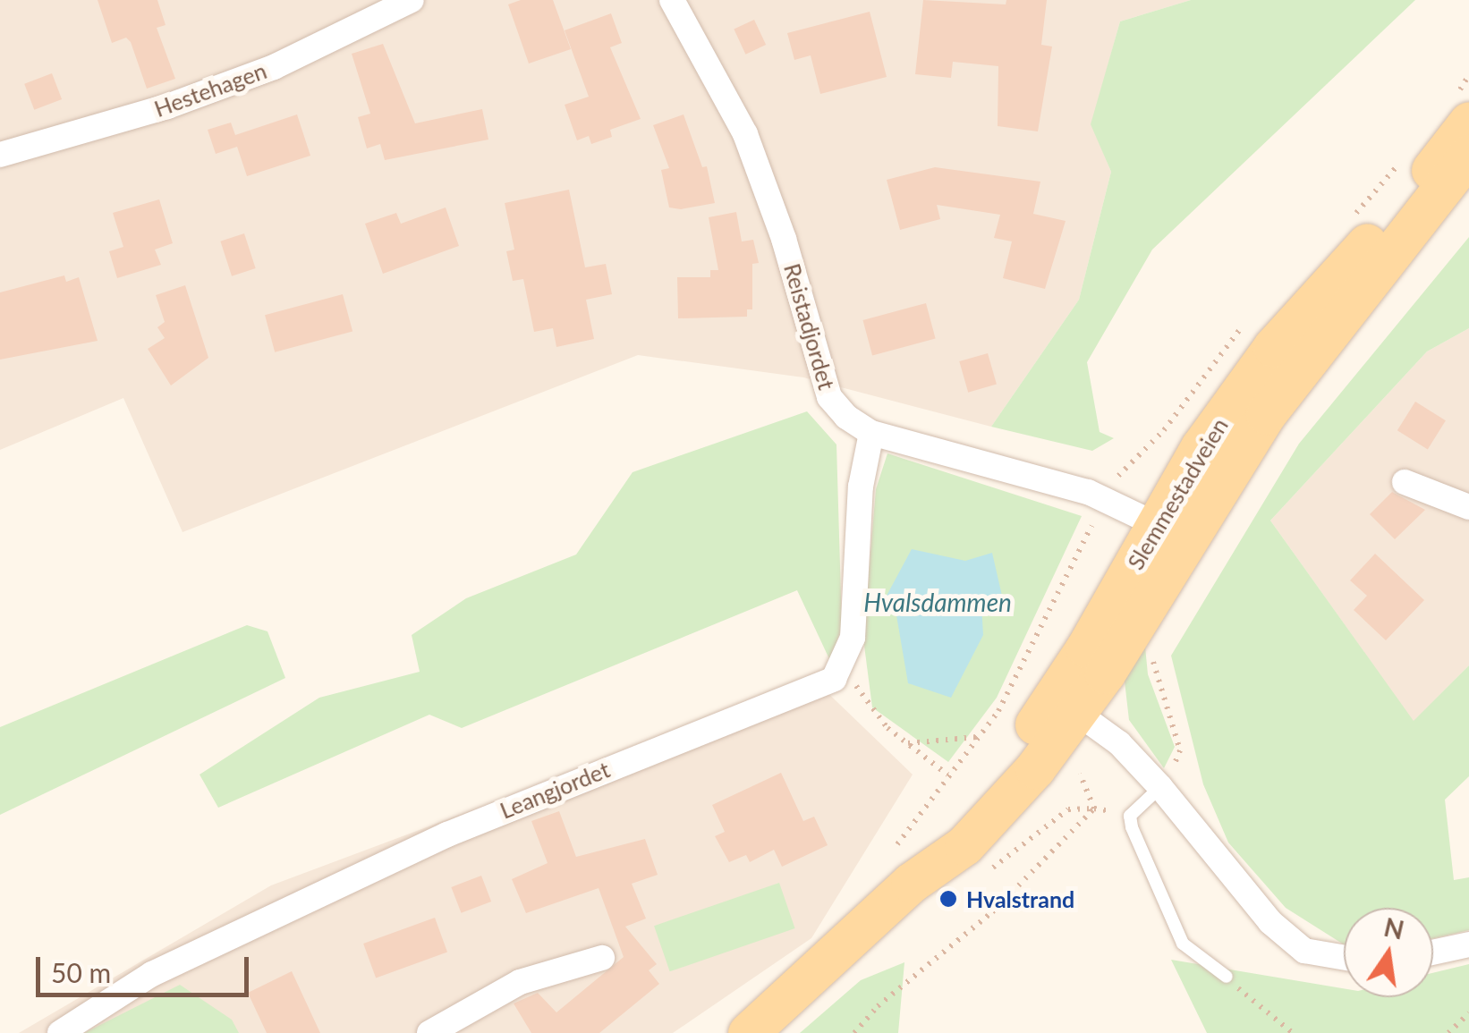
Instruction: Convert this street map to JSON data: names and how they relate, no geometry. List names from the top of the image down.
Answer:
{
  "streets": {
    "main road": ["Slemmestadveien"],
    "street": ["Hestehagen", "Reistadjordet", "Leangjordet"]
  },
  "crossings": [
    ["Reistadjordet", "Slemmestadveien"]
  ],
  "water": ["Hvalsdammen"],
  "places": ["Hvalstrand"],
  "scale_bar": "50 m",
  "north": "top"
}
